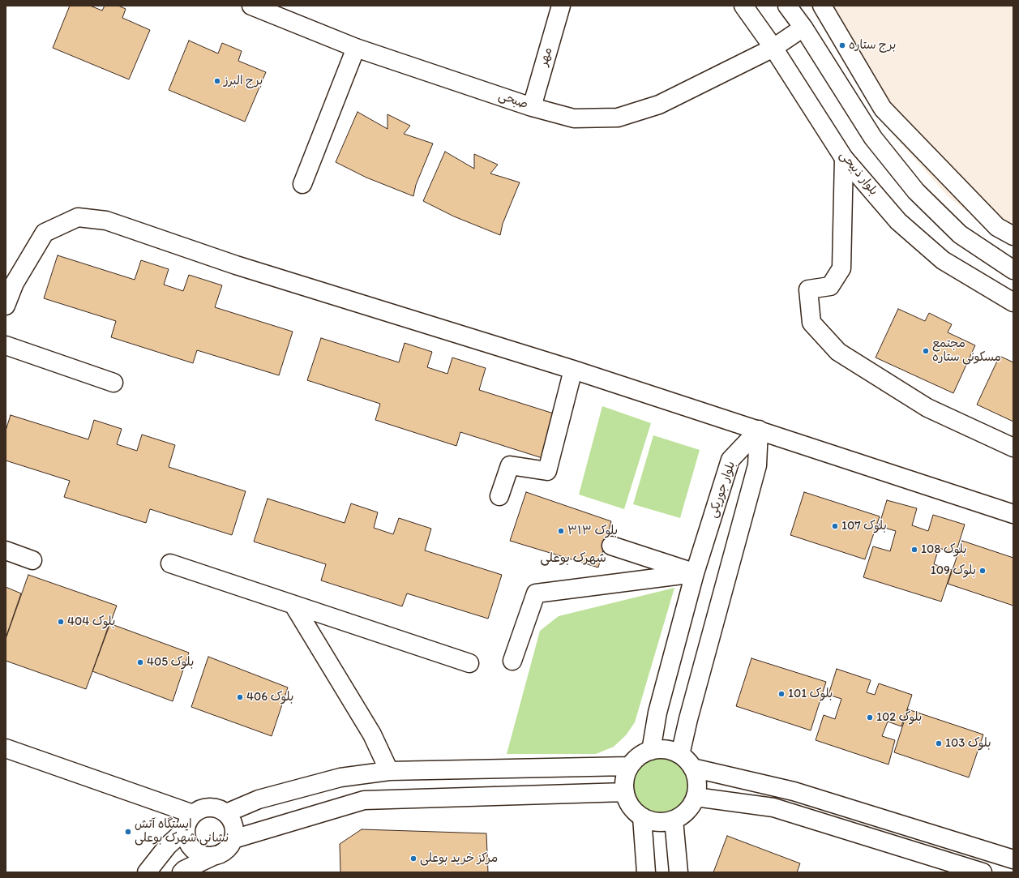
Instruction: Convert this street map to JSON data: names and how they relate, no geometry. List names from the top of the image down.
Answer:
{
  "streets": {
    "street": [
      "مهر",
      "صبحی",
      "بلوار ذبیحی",
      "بلوار جوریکی"
    ]
  },
  "crossings": [
    ["مهر", "صبحی"],
    ["صبحی", "بلوار ذبیحی"]
  ],
  "districts": ["شهرک بوعلی"],
  "places": [
    "برج ستاره",
    "برج البرز",
    "مجتمع مسکونی ستاره",
    "بلوک 107",
    "بلوک ۳۱۳",
    "بلوک 108",
    "بلوک 109",
    "بلوک 404",
    "بلوک 405",
    "بلوک 101",
    "بلوک 406",
    "بلوک 102",
    "بلوک 103",
    "ایستگاه آتش نشانی شهرک بوعلی",
    "مرکز خرید بوعلی"
  ]
}
